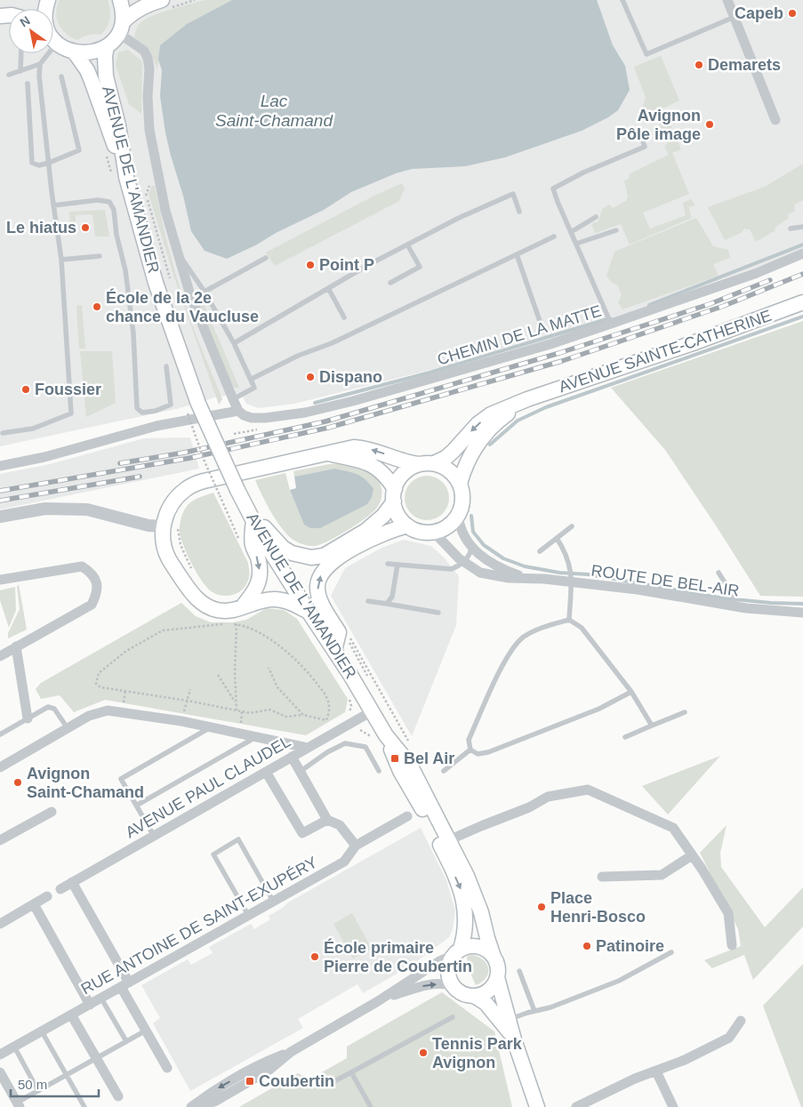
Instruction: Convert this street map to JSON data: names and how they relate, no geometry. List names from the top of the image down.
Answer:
{
  "streets": {
    "main road": ["AVENUE DE L'AMANDIER", "AVENUE SAINTE-CATHERINE"],
    "street": [
      "CHEMIN DE LA MATTE",
      "ROUTE DE BEL-AIR",
      "AVENUE PAUL CLAUDEL",
      "RUE ANTOINE DE SAINT-EXUPÉRY"
    ]
  },
  "crossings": [
    ["AVENUE DE L'AMANDIER", "AVENUE PAUL CLAUDEL"],
    ["AVENUE PAUL CLAUDEL", "RUE ANTOINE DE SAINT-EXUPÉRY"]
  ],
  "water": ["Lac Saint-Chamand"],
  "places": {
    "other": [
      "Capeb",
      "Demarets",
      "Avignon Pôle image",
      "Le hiatus",
      "Point P",
      "École de la 2e chance du Vaucluse",
      "Dispano",
      "Foussier",
      "Avignon Saint-Chamand",
      "Place Henri-Bosco",
      "Patinoire",
      "École primaire Pierre de Coubertin",
      "Tennis Park Avignon"
    ],
    "transit": ["Bel Air", "Coubertin"]
  },
  "scale_bar": "50 m",
  "north": "top left"
}
